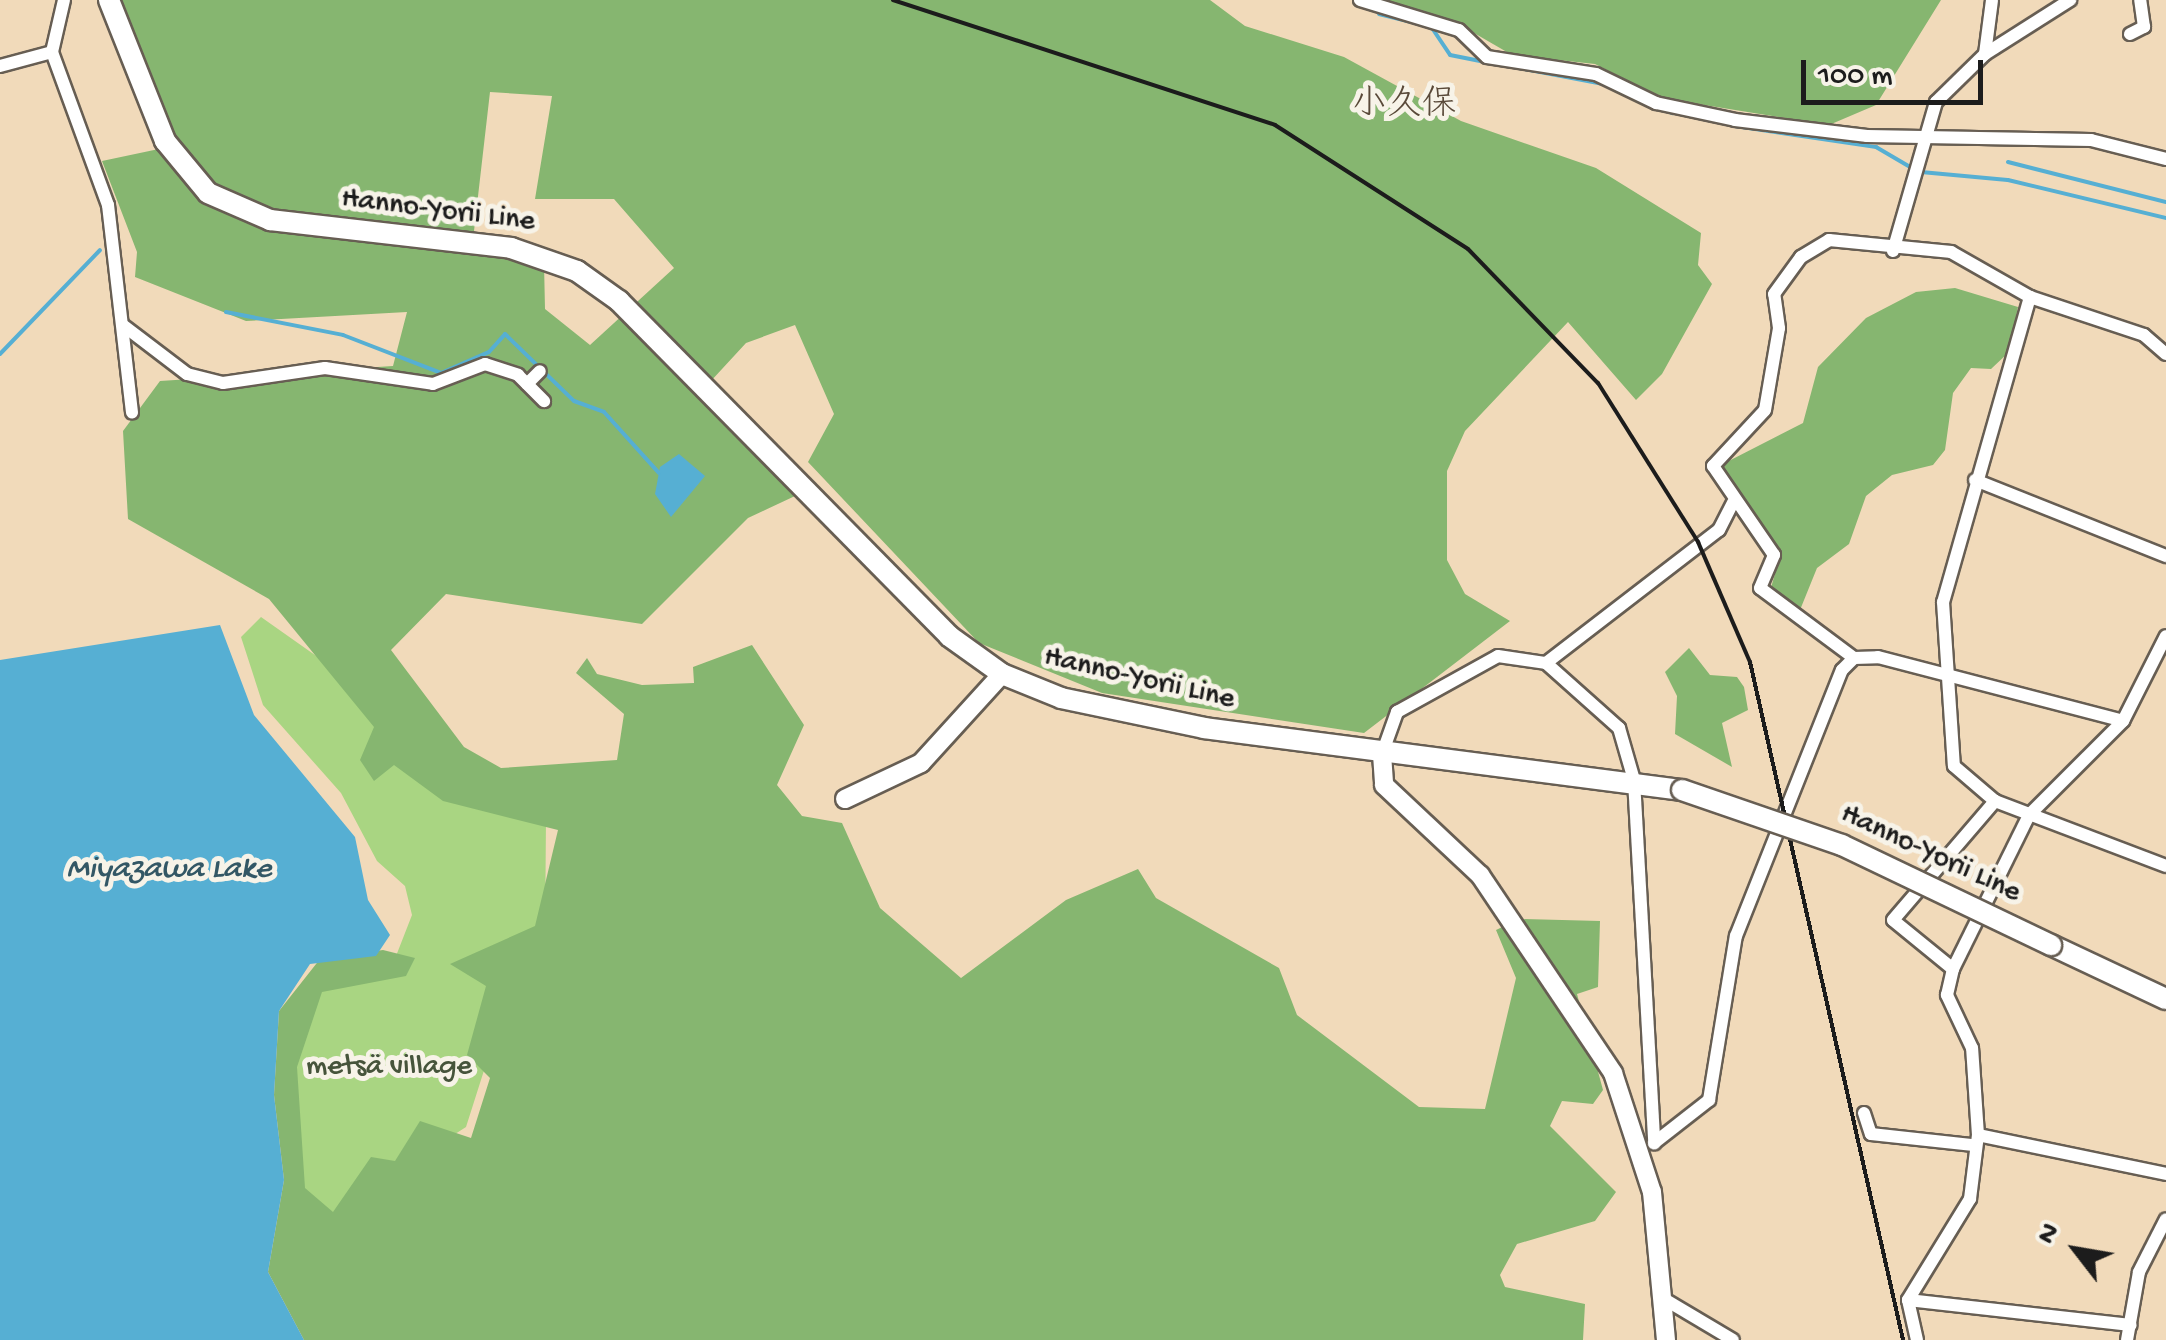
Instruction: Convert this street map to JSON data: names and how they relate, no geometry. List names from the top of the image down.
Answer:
{
  "streets": {
    "main road": ["Hanno-Yorii Line"]
  },
  "districts": ["小久保"],
  "water": ["Miyazawa Lake"],
  "parks": ["metsä village"],
  "scale_bar": "100 m",
  "north": "top left"
}
